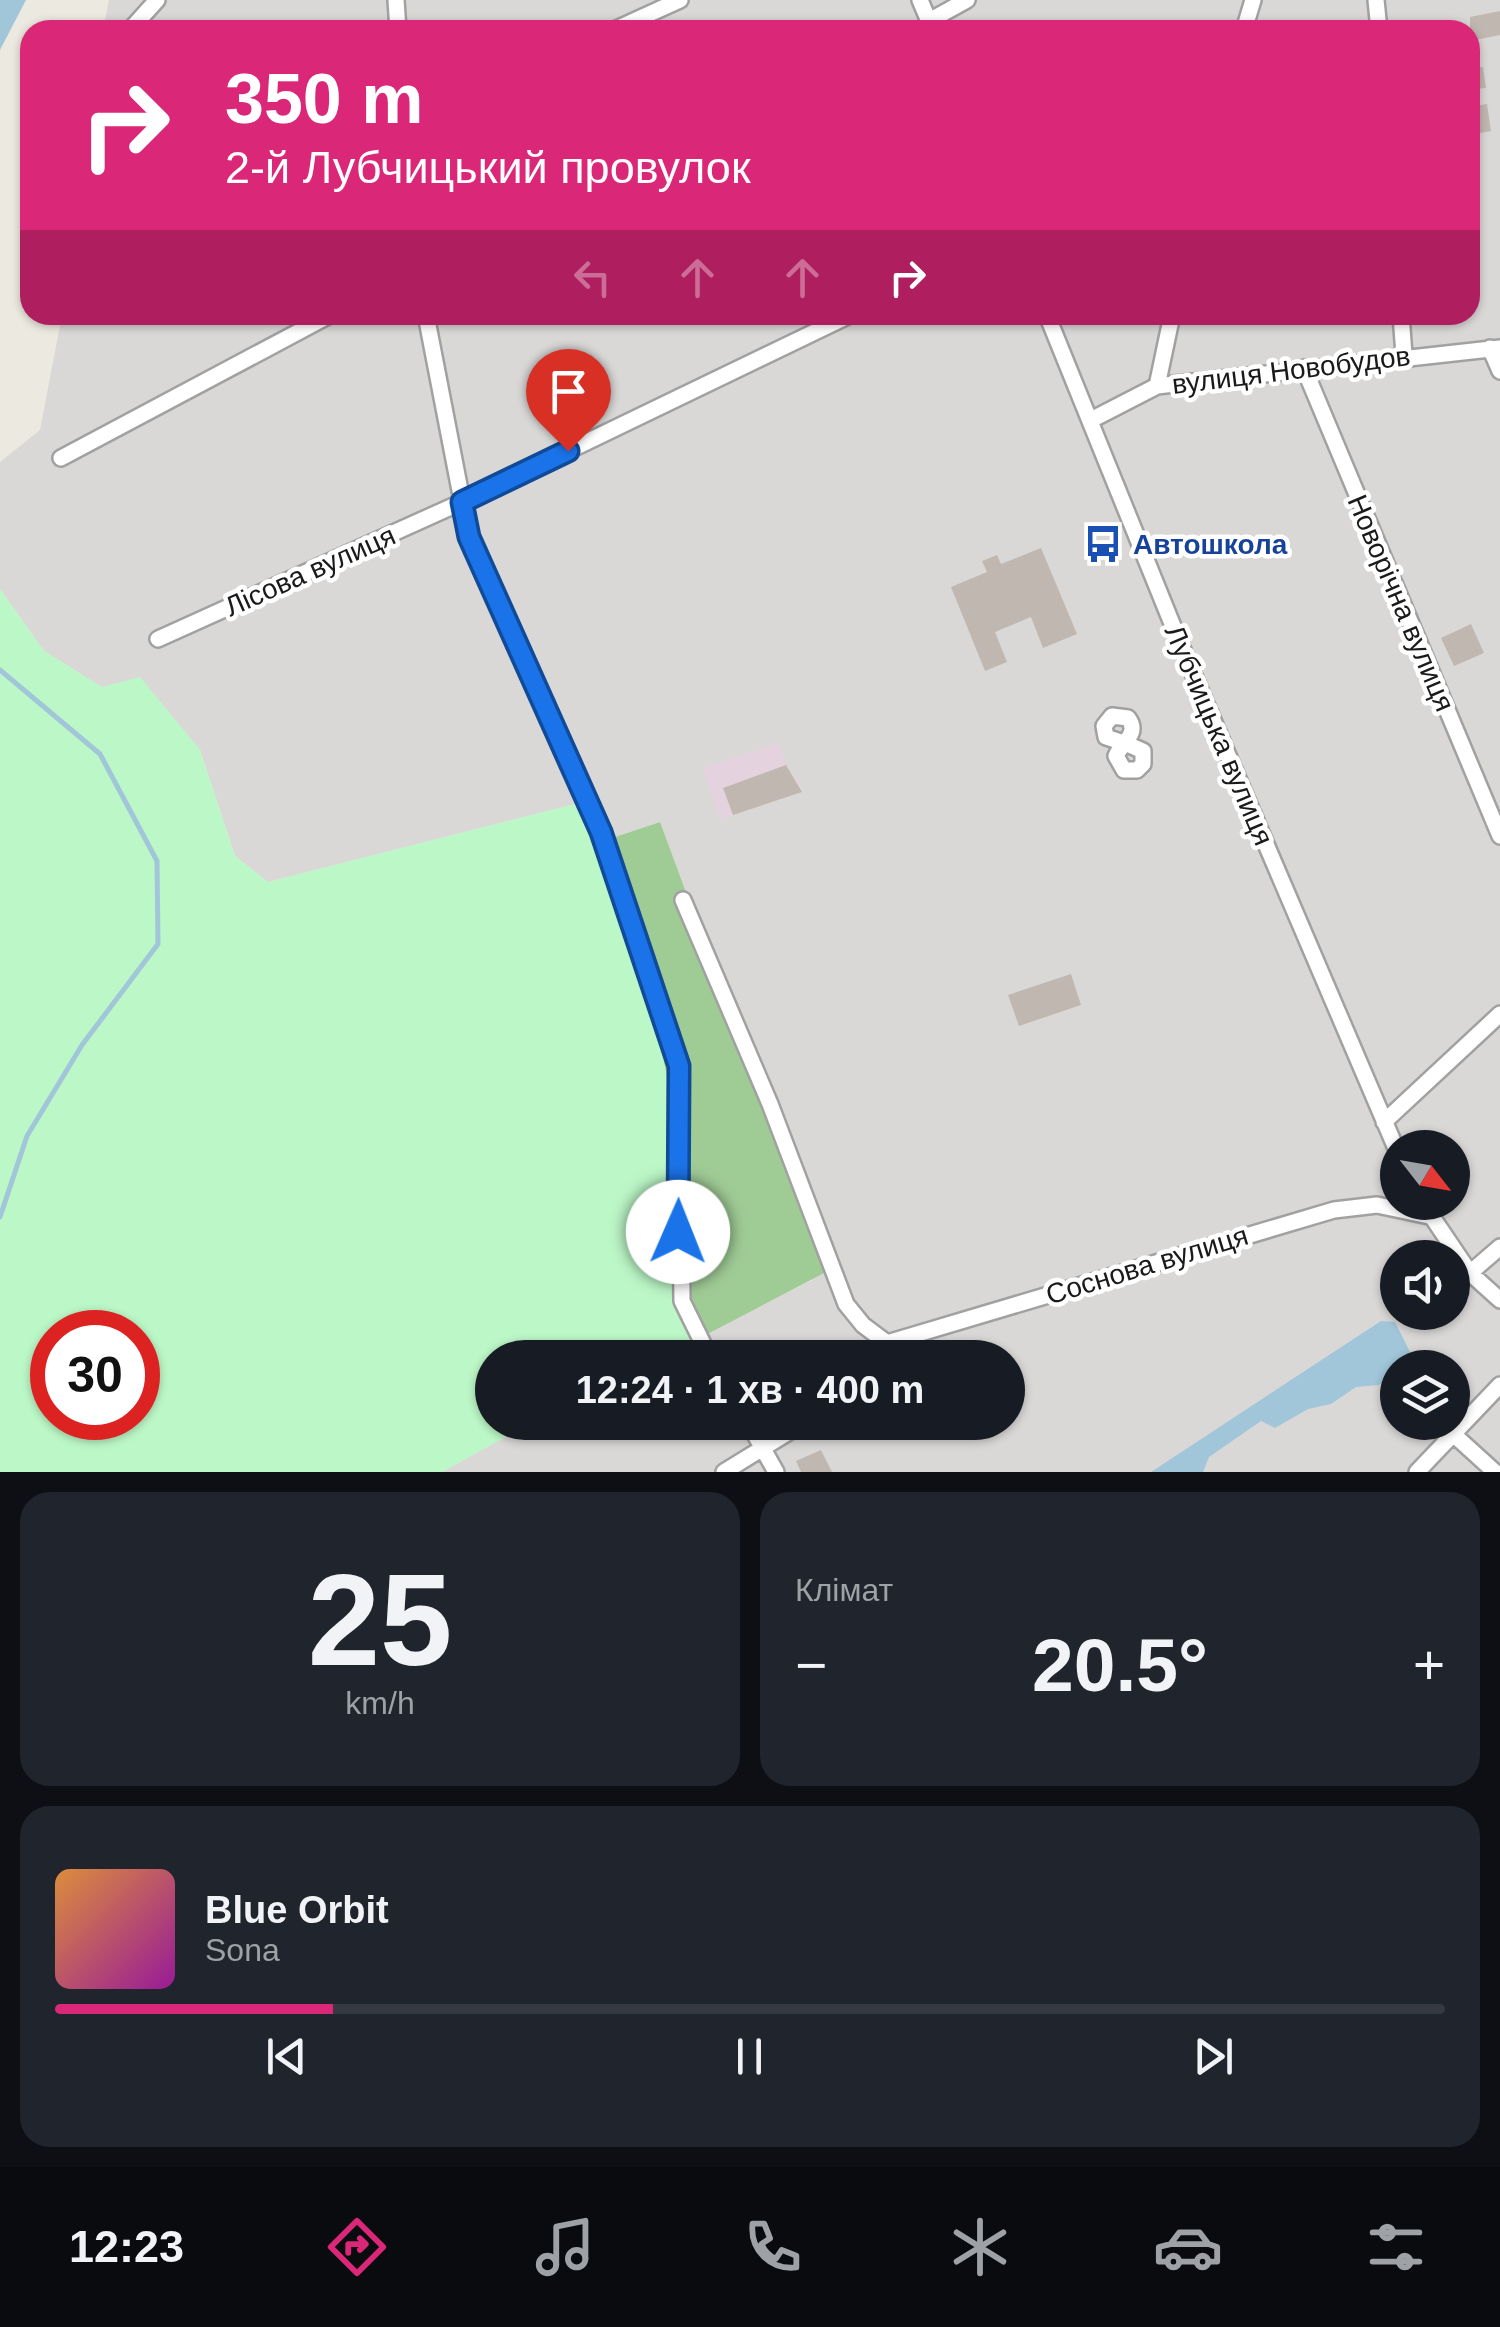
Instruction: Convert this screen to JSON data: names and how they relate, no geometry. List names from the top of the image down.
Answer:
{
  "streets": {
    "street": [
      "вулиця Новобудов",
      "Лісова вулиця",
      "Новорічна вулиця",
      "Лубчицька вулиця",
      "Соснова вулиця"
    ]
  },
  "crossings": [
    ["вулиця Новобудов", "Новорічна вулиця"],
    ["вулиця Новобудов", "Лубчицька вулиця"]
  ],
  "places": {
    "bus stop": ["Автошкола"]
  },
  "north": "bottom right",
  "page": {
    "turn": ["350 m", "2-й Лубчицький провулок"],
    "limit": "30",
    "trip": "12:24 · 1 хв · 400 m",
    "tile": [
      ["25", "km/h"],
      "Клімат"
    ],
    "heat": ["−", "20.5°", "+"],
    "song": ["Blue Orbit", "Sona"],
    "tabs": "12:23"
  }
}
